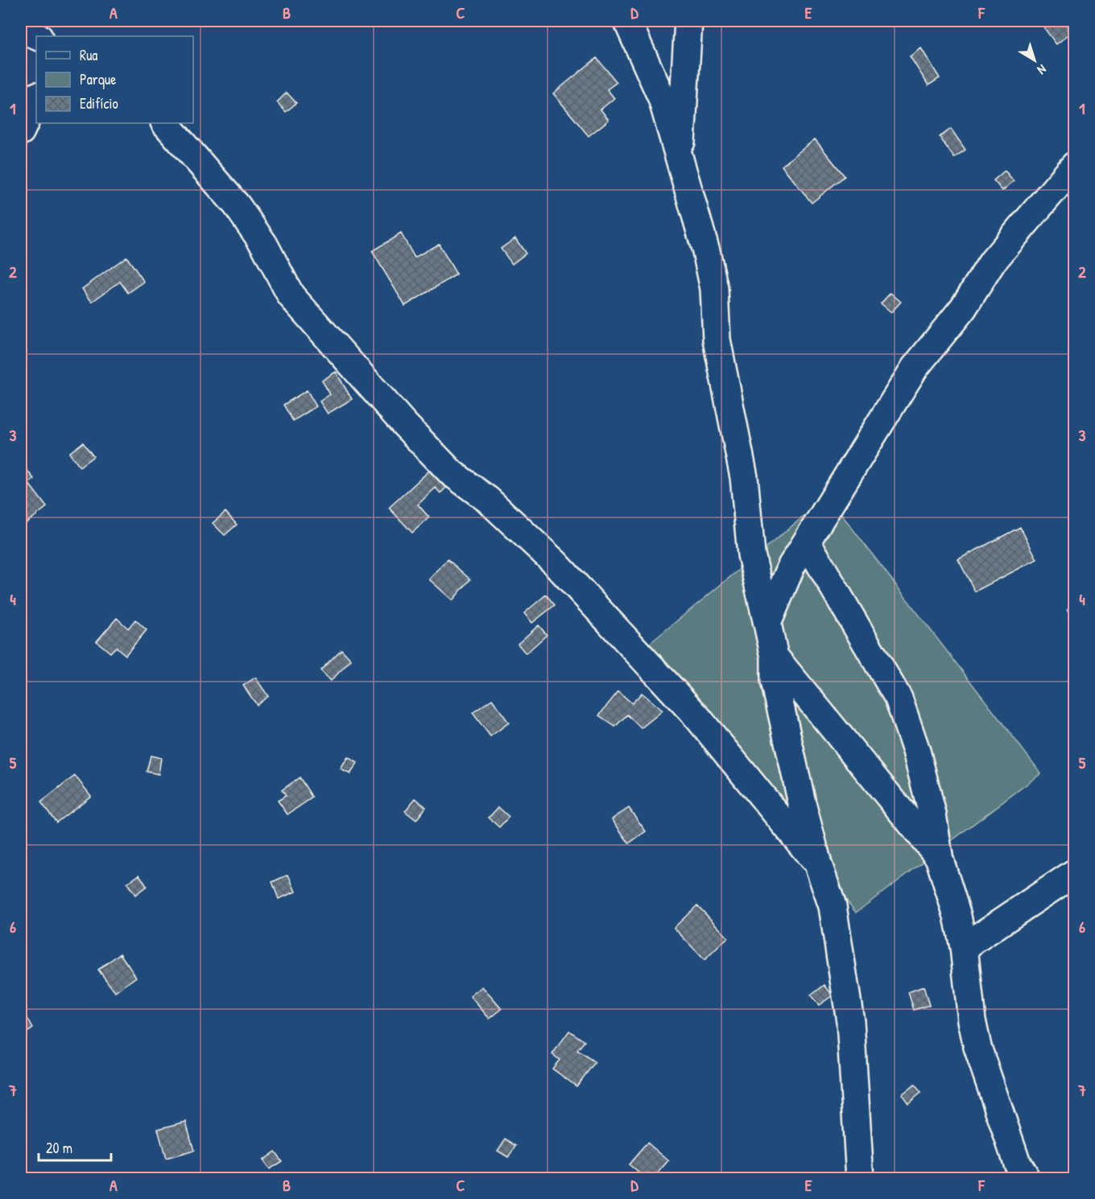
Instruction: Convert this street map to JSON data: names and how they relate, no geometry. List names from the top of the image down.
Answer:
{
  "legend": ["Rua", "Parque", "Edifício"],
  "scale_bar": "20 m",
  "north": "bottom right",
  "grid": {
    "columns": [
      "A",
      "B",
      "C",
      "D",
      "E",
      "F"
    ],
    "rows": [
      "1",
      "2",
      "3",
      "4",
      "5",
      "6",
      "7"
    ]
  }
}
